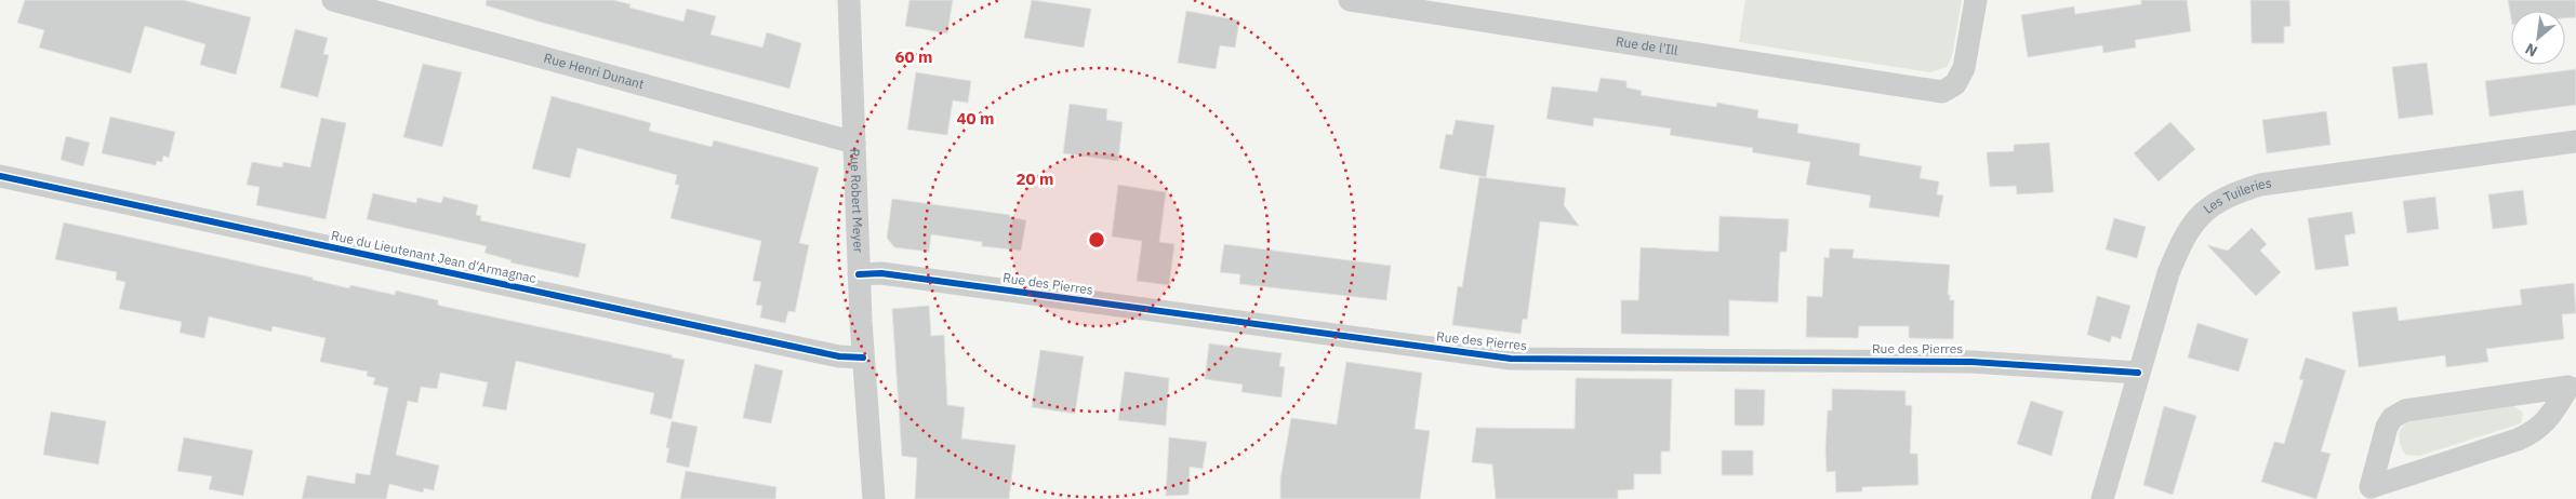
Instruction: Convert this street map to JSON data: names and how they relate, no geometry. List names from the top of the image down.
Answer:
{
  "streets": {
    "street": [
      "Rue de l'Ill",
      "Rue Henri Dunant",
      "Les Tuileries",
      "Rue Robert Meyer",
      "Rue du Lieutenant Jean d'Armagnac",
      "Rue des Pierres"
    ]
  },
  "crossings": [
    ["Rue Henri Dunant", "Rue Robert Meyer"],
    ["Les Tuileries", "Rue des Pierres"],
    ["Rue Robert Meyer", "Rue du Lieutenant Jean d'Armagnac"],
    ["Rue Robert Meyer", "Rue des Pierres"]
  ],
  "north": "bottom left",
  "rings": ["60 m", "40 m", "20 m"]
}
